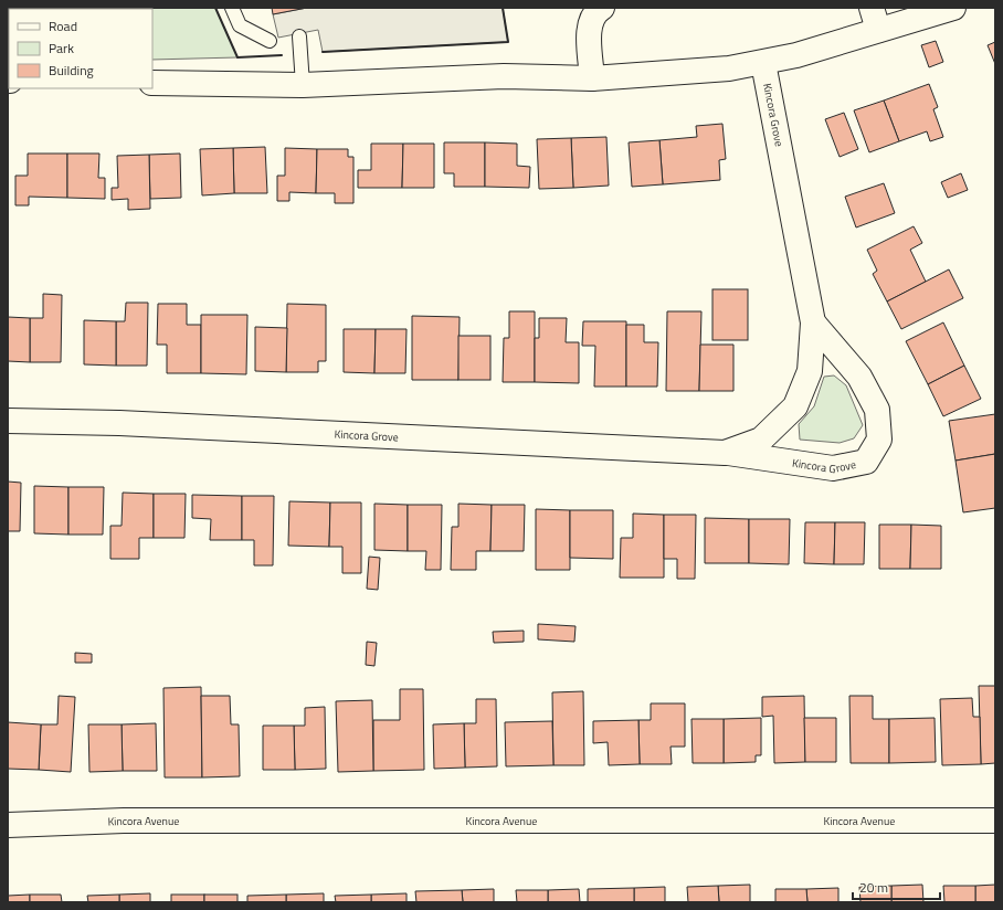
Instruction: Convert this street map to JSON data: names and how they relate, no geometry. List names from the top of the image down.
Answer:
{
  "streets": {
    "street": ["Kincora Grove", "Kincora Avenue"]
  },
  "legend": ["Road", "Park", "Building"],
  "scale_bar": "20 m"
}
